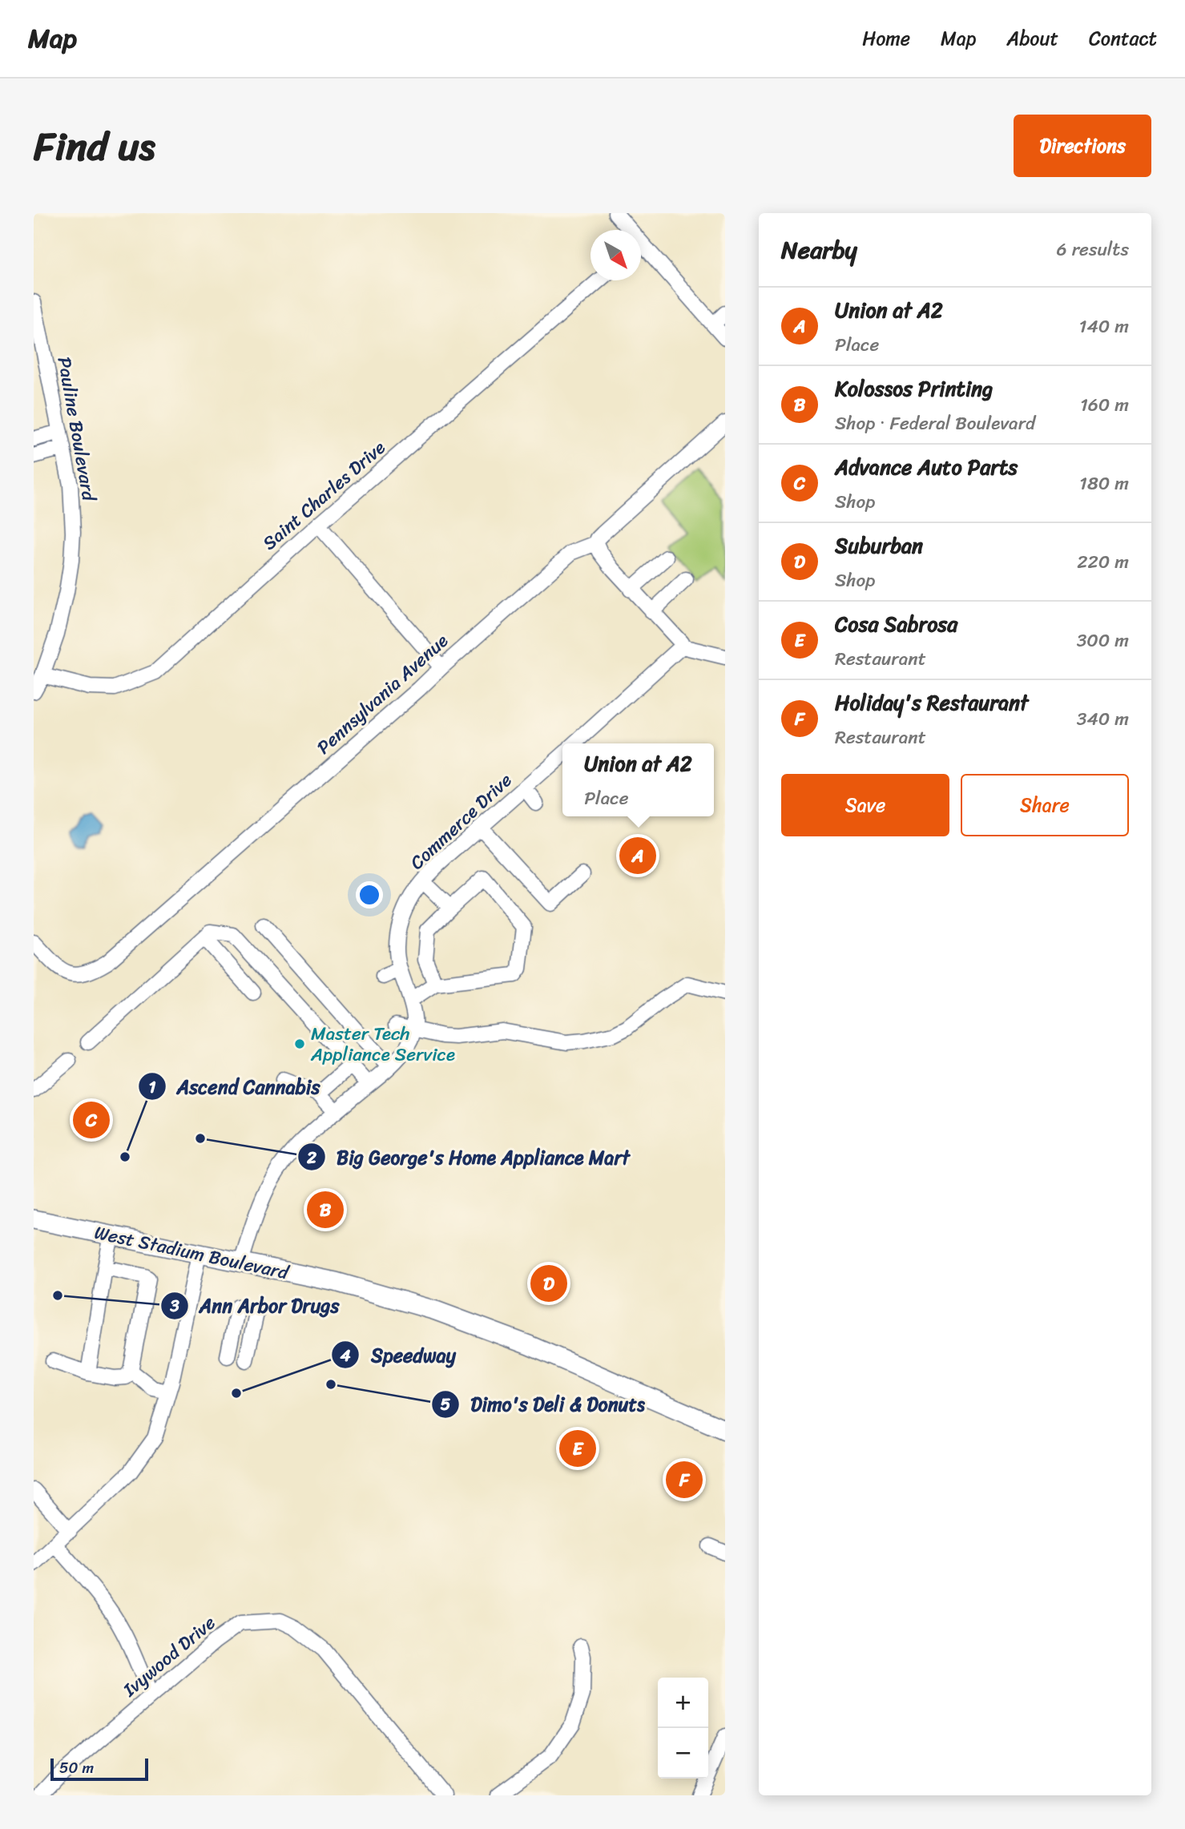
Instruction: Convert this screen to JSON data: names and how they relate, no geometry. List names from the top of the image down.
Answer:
{
  "streets": {
    "main road": ["West Stadium Boulevard"],
    "street": [
      "Pauline Boulevard",
      "Saint Charles Drive",
      "Pennsylvania Avenue",
      "Commerce Drive",
      "Ivywood Drive"
    ]
  },
  "crossings": [
    ["Pauline Boulevard", "Saint Charles Drive"]
  ],
  "places": [
    "Master Tech Appliance Service",
    "Big George's Home Appliance Mart",
    "Ascend Cannabis",
    "Ann Arbor Drugs",
    "Dimo's Deli & Donuts",
    "Speedway"
  ],
  "scale_bar": "50 m",
  "north": "bottom right",
  "page": {
    "header": "Map",
    "nav": [
      "Home",
      "Map",
      "About",
      "Contact"
    ],
    "title": "Find us",
    "buttons": [
      "Directions",
      ["Save", "Share"]
    ],
    "heading": ["Nearby", "6 results"],
    "list": [
      {
        "mark": "A",
        "name": "Union at A2",
        "note": "Place",
        "value": "140 m"
      },
      {
        "mark": "B",
        "name": "Kolossos Printing",
        "note": "Shop · Federal Boulevard",
        "value": "160 m"
      },
      {
        "mark": "C",
        "name": "Advance Auto Parts",
        "note": "Shop",
        "value": "180 m"
      },
      {
        "mark": "D",
        "name": "Suburban",
        "note": "Shop",
        "value": "220 m"
      },
      {
        "mark": "E",
        "name": "Cosa Sabrosa",
        "note": "Restaurant",
        "value": "300 m"
      },
      {
        "mark": "F",
        "name": "Holiday's Restaurant",
        "note": "Restaurant",
        "value": "340 m"
      }
    ],
    "popup": ["Union at A2", "Place"],
    "pins": [
      "A",
      "C",
      "B",
      "D",
      "E",
      "F"
    ],
    "map_buttons": ["+", "−"],
    "scale": "50 m"
  }
}
